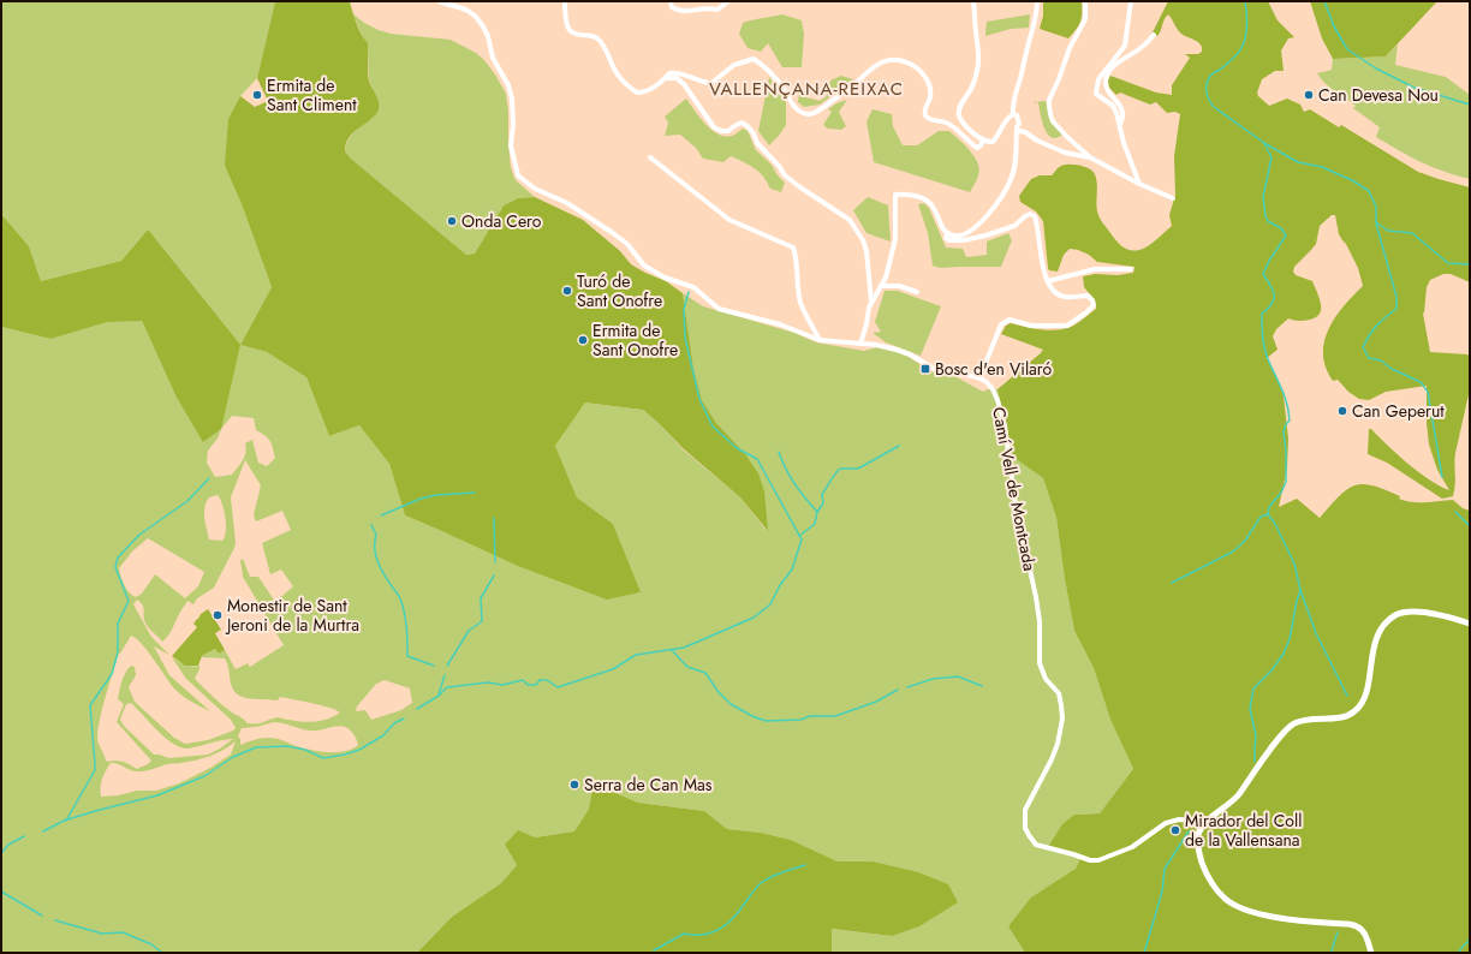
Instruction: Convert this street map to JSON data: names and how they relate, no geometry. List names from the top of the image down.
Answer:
{
  "streets": {
    "street": ["Camí Vell de Montcada"]
  },
  "districts": ["VALLENÇANA-REIXAC"],
  "places": {
    "other": [
      "Ermita de Sant Climent",
      "Can Devesa Nou",
      "Onda Cero",
      "Turó de Sant Onofre",
      "Ermita de Sant Onofre",
      "Can Geperut",
      "Monestir de Sant Jeroni de la Murtra",
      "Serra de Can Mas",
      "Mirador del Coll de la Vallensana"
    ],
    "transit": ["Bosc d'en Vilaró"]
  }
}
